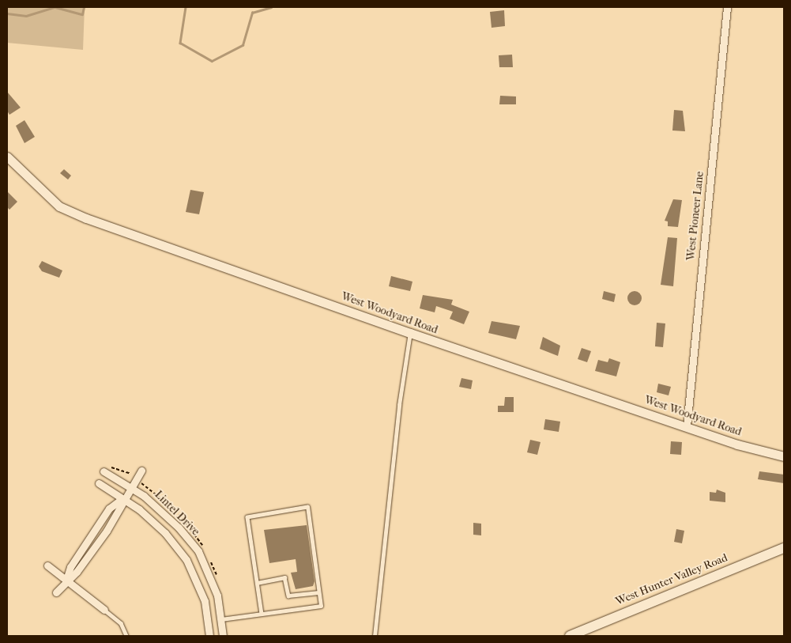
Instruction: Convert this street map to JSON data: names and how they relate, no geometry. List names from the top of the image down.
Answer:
{
  "streets": {
    "main road": ["West Hunter Valley Road"],
    "street": ["West Pioneer Lane", "West Woodyard Road", "Lintel Drive"]
  },
  "crossings": [
    ["West Pioneer Lane", "West Woodyard Road"]
  ]
}
